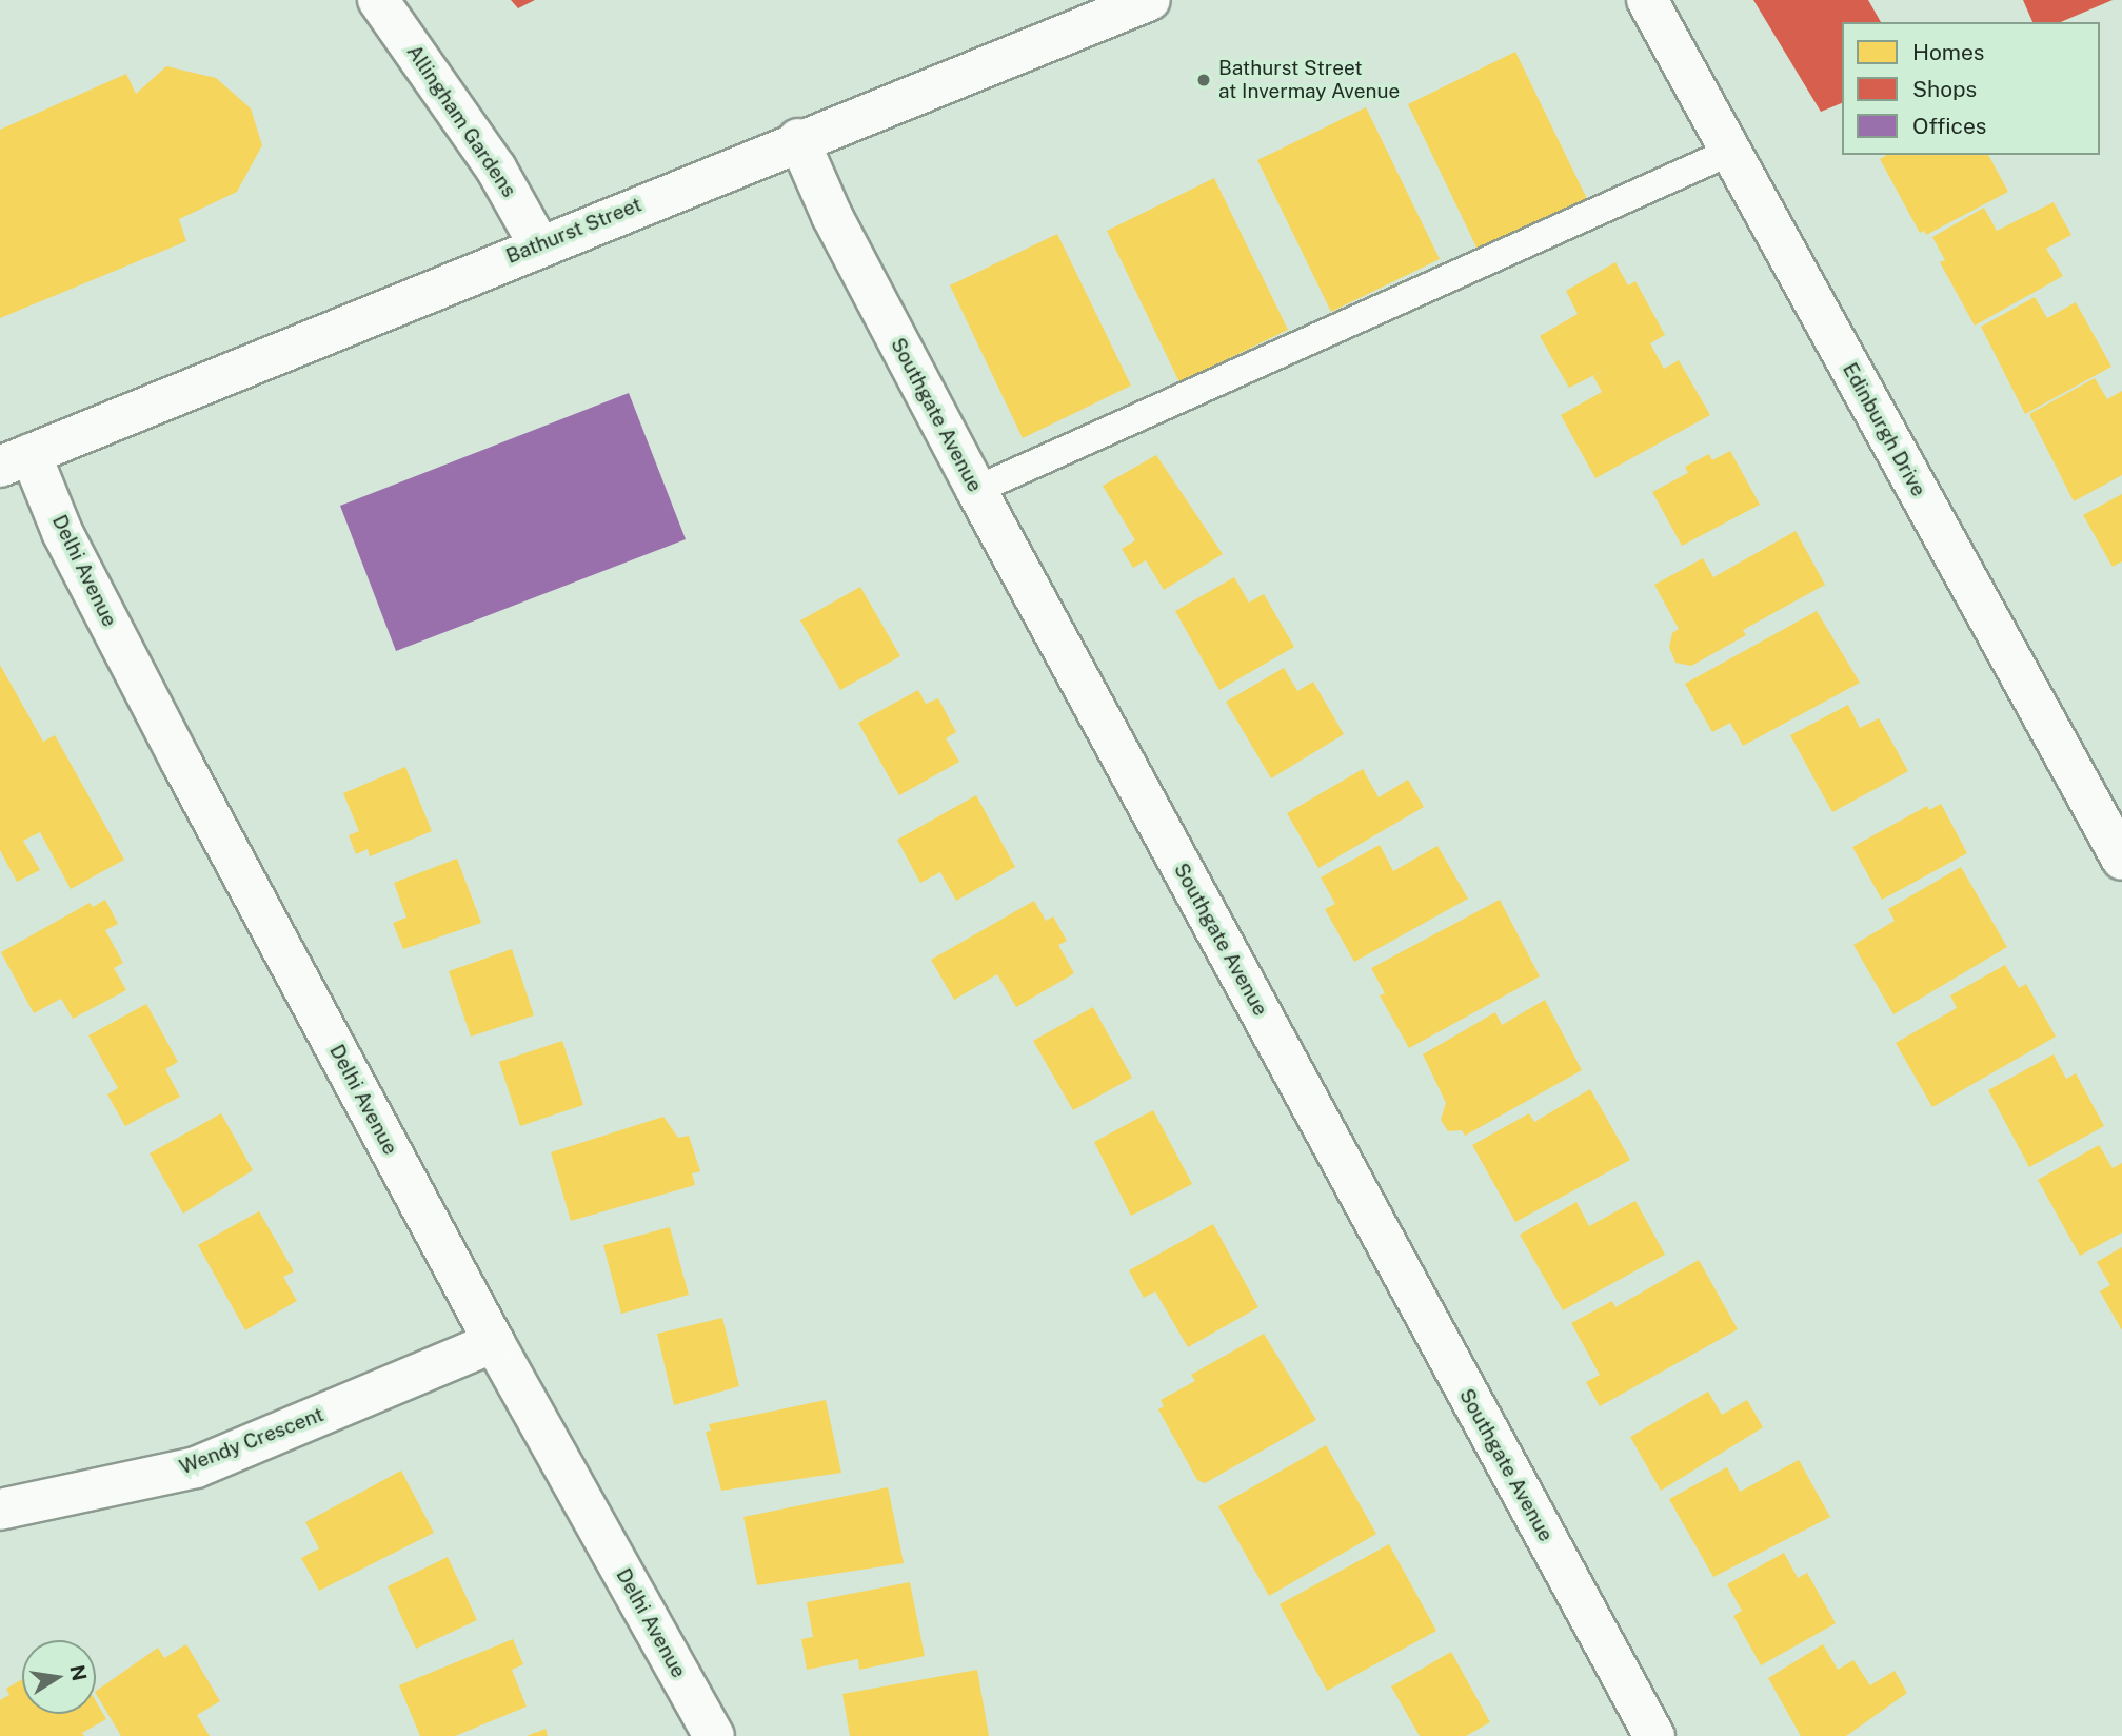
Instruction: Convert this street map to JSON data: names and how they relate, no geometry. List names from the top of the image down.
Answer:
{
  "streets": {
    "street": [
      "Allingham Gardens",
      "Bathurst Street",
      "Southgate Avenue",
      "Edinburgh Drive",
      "Delhi Avenue",
      "Wendy Crescent"
    ]
  },
  "crossings": [
    ["Allingham Gardens", "Bathurst Street"],
    ["Bathurst Street", "Southgate Avenue"],
    ["Bathurst Street", "Delhi Avenue"],
    ["Delhi Avenue", "Wendy Crescent"]
  ],
  "places": ["Bathurst Street at Invermay Avenue"],
  "legend": ["Homes", "Shops", "Offices"],
  "north": "right"
}
